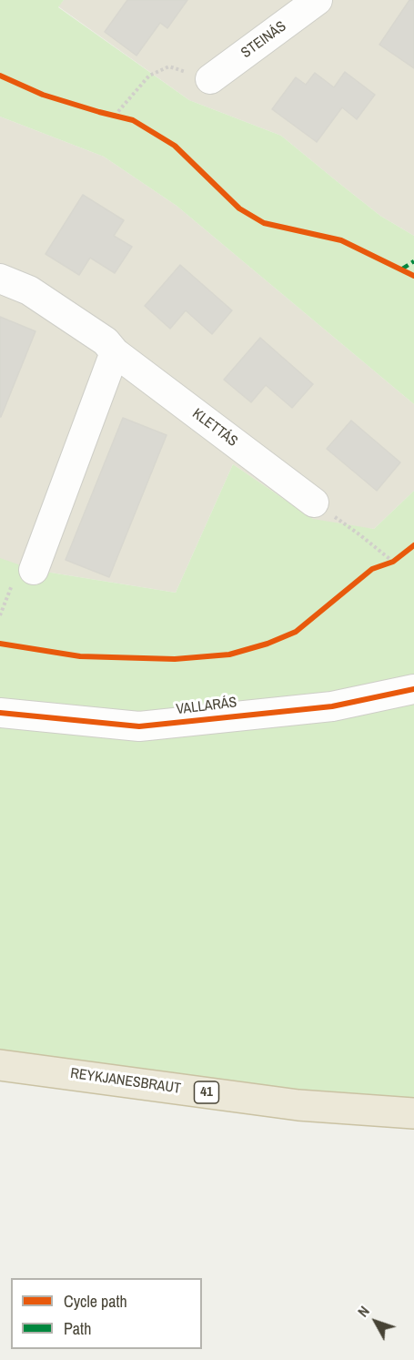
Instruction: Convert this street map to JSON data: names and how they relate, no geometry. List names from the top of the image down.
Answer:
{
  "streets": {
    "highway": ["REYKJANESBRAUT", "41"],
    "street": ["STEINÁS", "KLETTÁS", "VALLARÁS"]
  },
  "legend": ["Cycle path", "Path"],
  "north": "top left"
}
